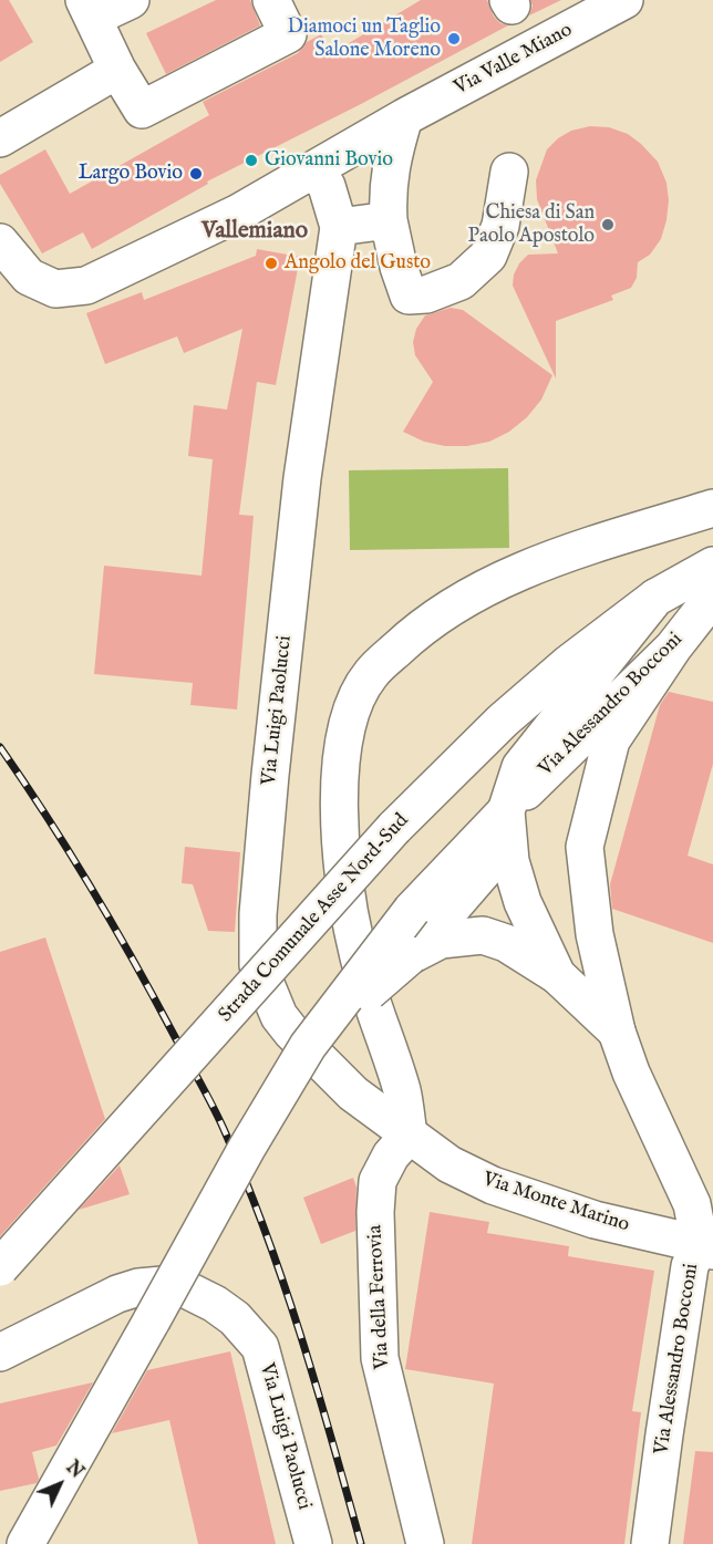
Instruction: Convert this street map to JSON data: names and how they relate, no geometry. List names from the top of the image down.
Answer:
{
  "streets": {
    "main road": [
      "Via Valle Miano",
      "Via Alessandro Bocconi",
      "Via Luigi Paolucci",
      "Strada Comunale Asse Nord-Sud",
      "Via Monte Marino",
      "Via della Ferrovia"
    ]
  },
  "crossings": [
    ["Via Alessandro Bocconi", "Via Monte Marino"],
    ["Via Luigi Paolucci", "Via Monte Marino"],
    ["Via Luigi Paolucci", "Via della Ferrovia"],
    ["Via Monte Marino", "Via della Ferrovia"]
  ],
  "districts": ["Vallemiano"],
  "places": [
    "Diamoci un Taglio Salone Moreno",
    "Giovanni Bovio",
    "Largo Bovio",
    "Chiesa di San Paolo Apostolo",
    "Angolo del Gusto"
  ],
  "north": "top right"
}
